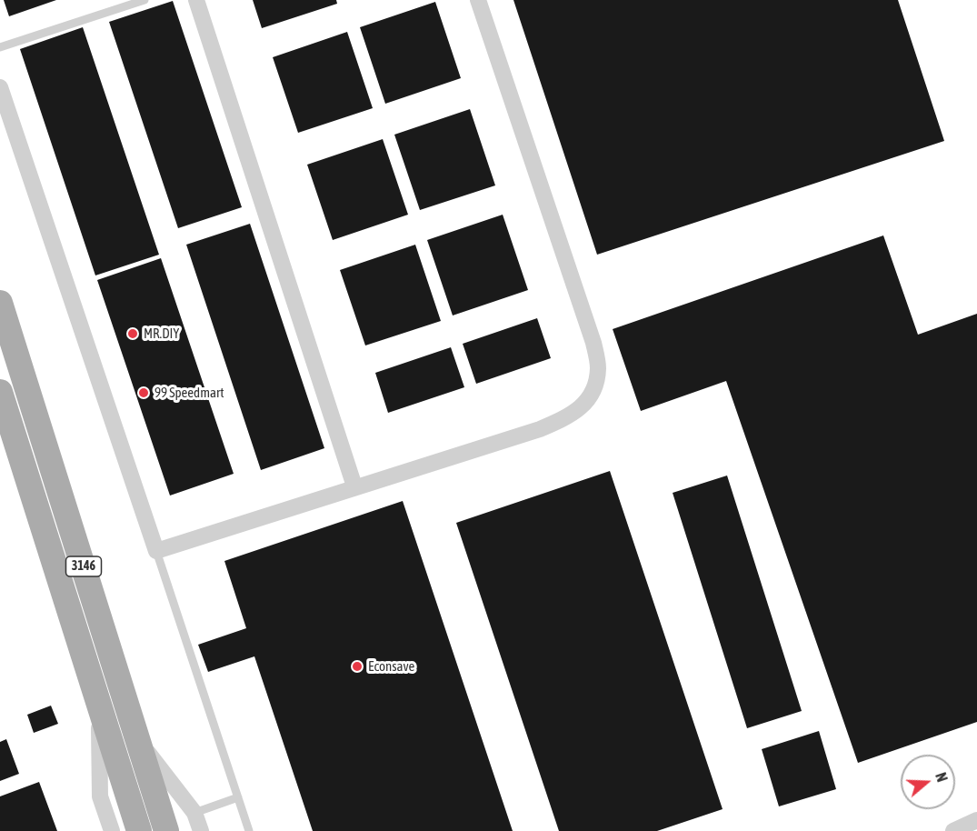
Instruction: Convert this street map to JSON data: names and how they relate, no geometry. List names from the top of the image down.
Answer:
{
  "streets": {
    "main road": ["3146"]
  },
  "places": ["MR.DIY", "99 Speedmart", "Econsave"],
  "north": "right"
}
